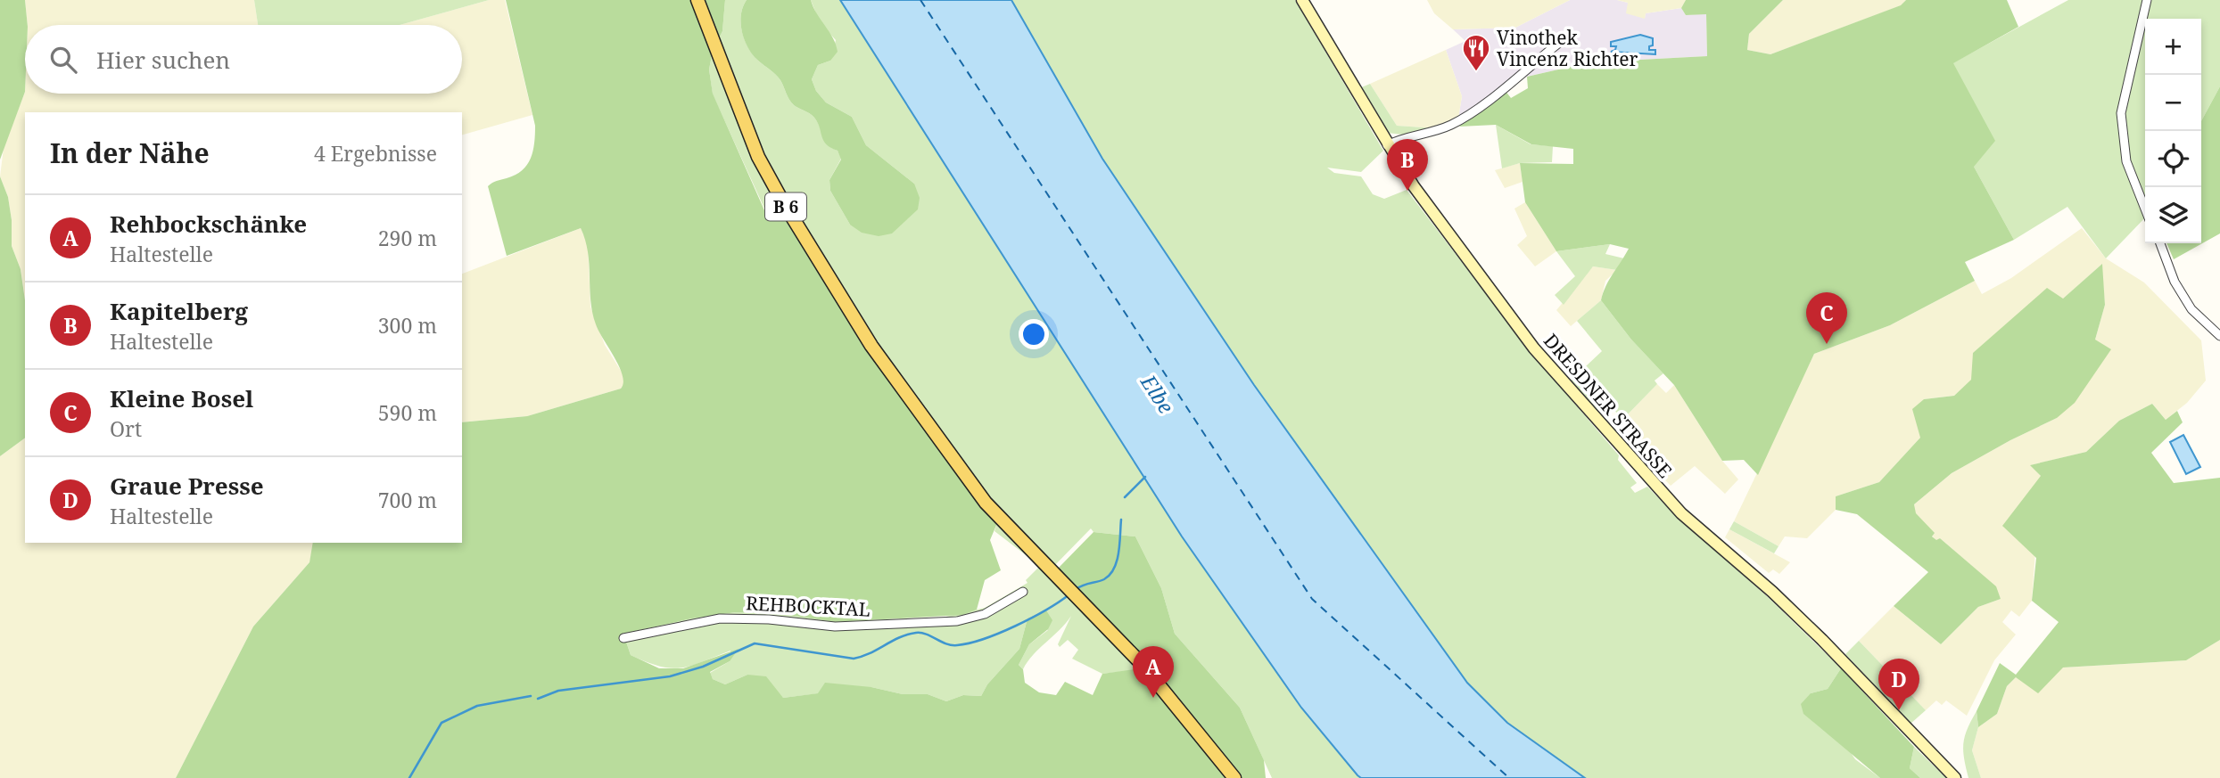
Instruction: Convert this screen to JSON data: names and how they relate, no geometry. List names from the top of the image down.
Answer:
{
  "streets": {
    "main road": ["B 6", "DRESDNER STRASSE"],
    "street": ["REHBOCKTAL"]
  },
  "water": ["Elbe"],
  "places": {
    "restaurant": ["Vinothek Vincenz Richter"]
  },
  "page": {
    "map_buttons": ["+", "−"],
    "search": "Hier suchen",
    "heading": ["In der Nähe", "4 Ergebnisse"],
    "pins": [
      "B",
      "C",
      "A",
      "D"
    ],
    "list": [
      {
        "mark": "A",
        "name": "Rehbockschänke",
        "note": "Haltestelle",
        "value": "290 m"
      },
      {
        "mark": "B",
        "name": "Kapitelberg",
        "note": "Haltestelle",
        "value": "300 m"
      },
      {
        "mark": "C",
        "name": "Kleine Bosel",
        "note": "Ort",
        "value": "590 m"
      },
      {
        "mark": "D",
        "name": "Graue Presse",
        "note": "Haltestelle",
        "value": "700 m"
      }
    ]
  }
}
